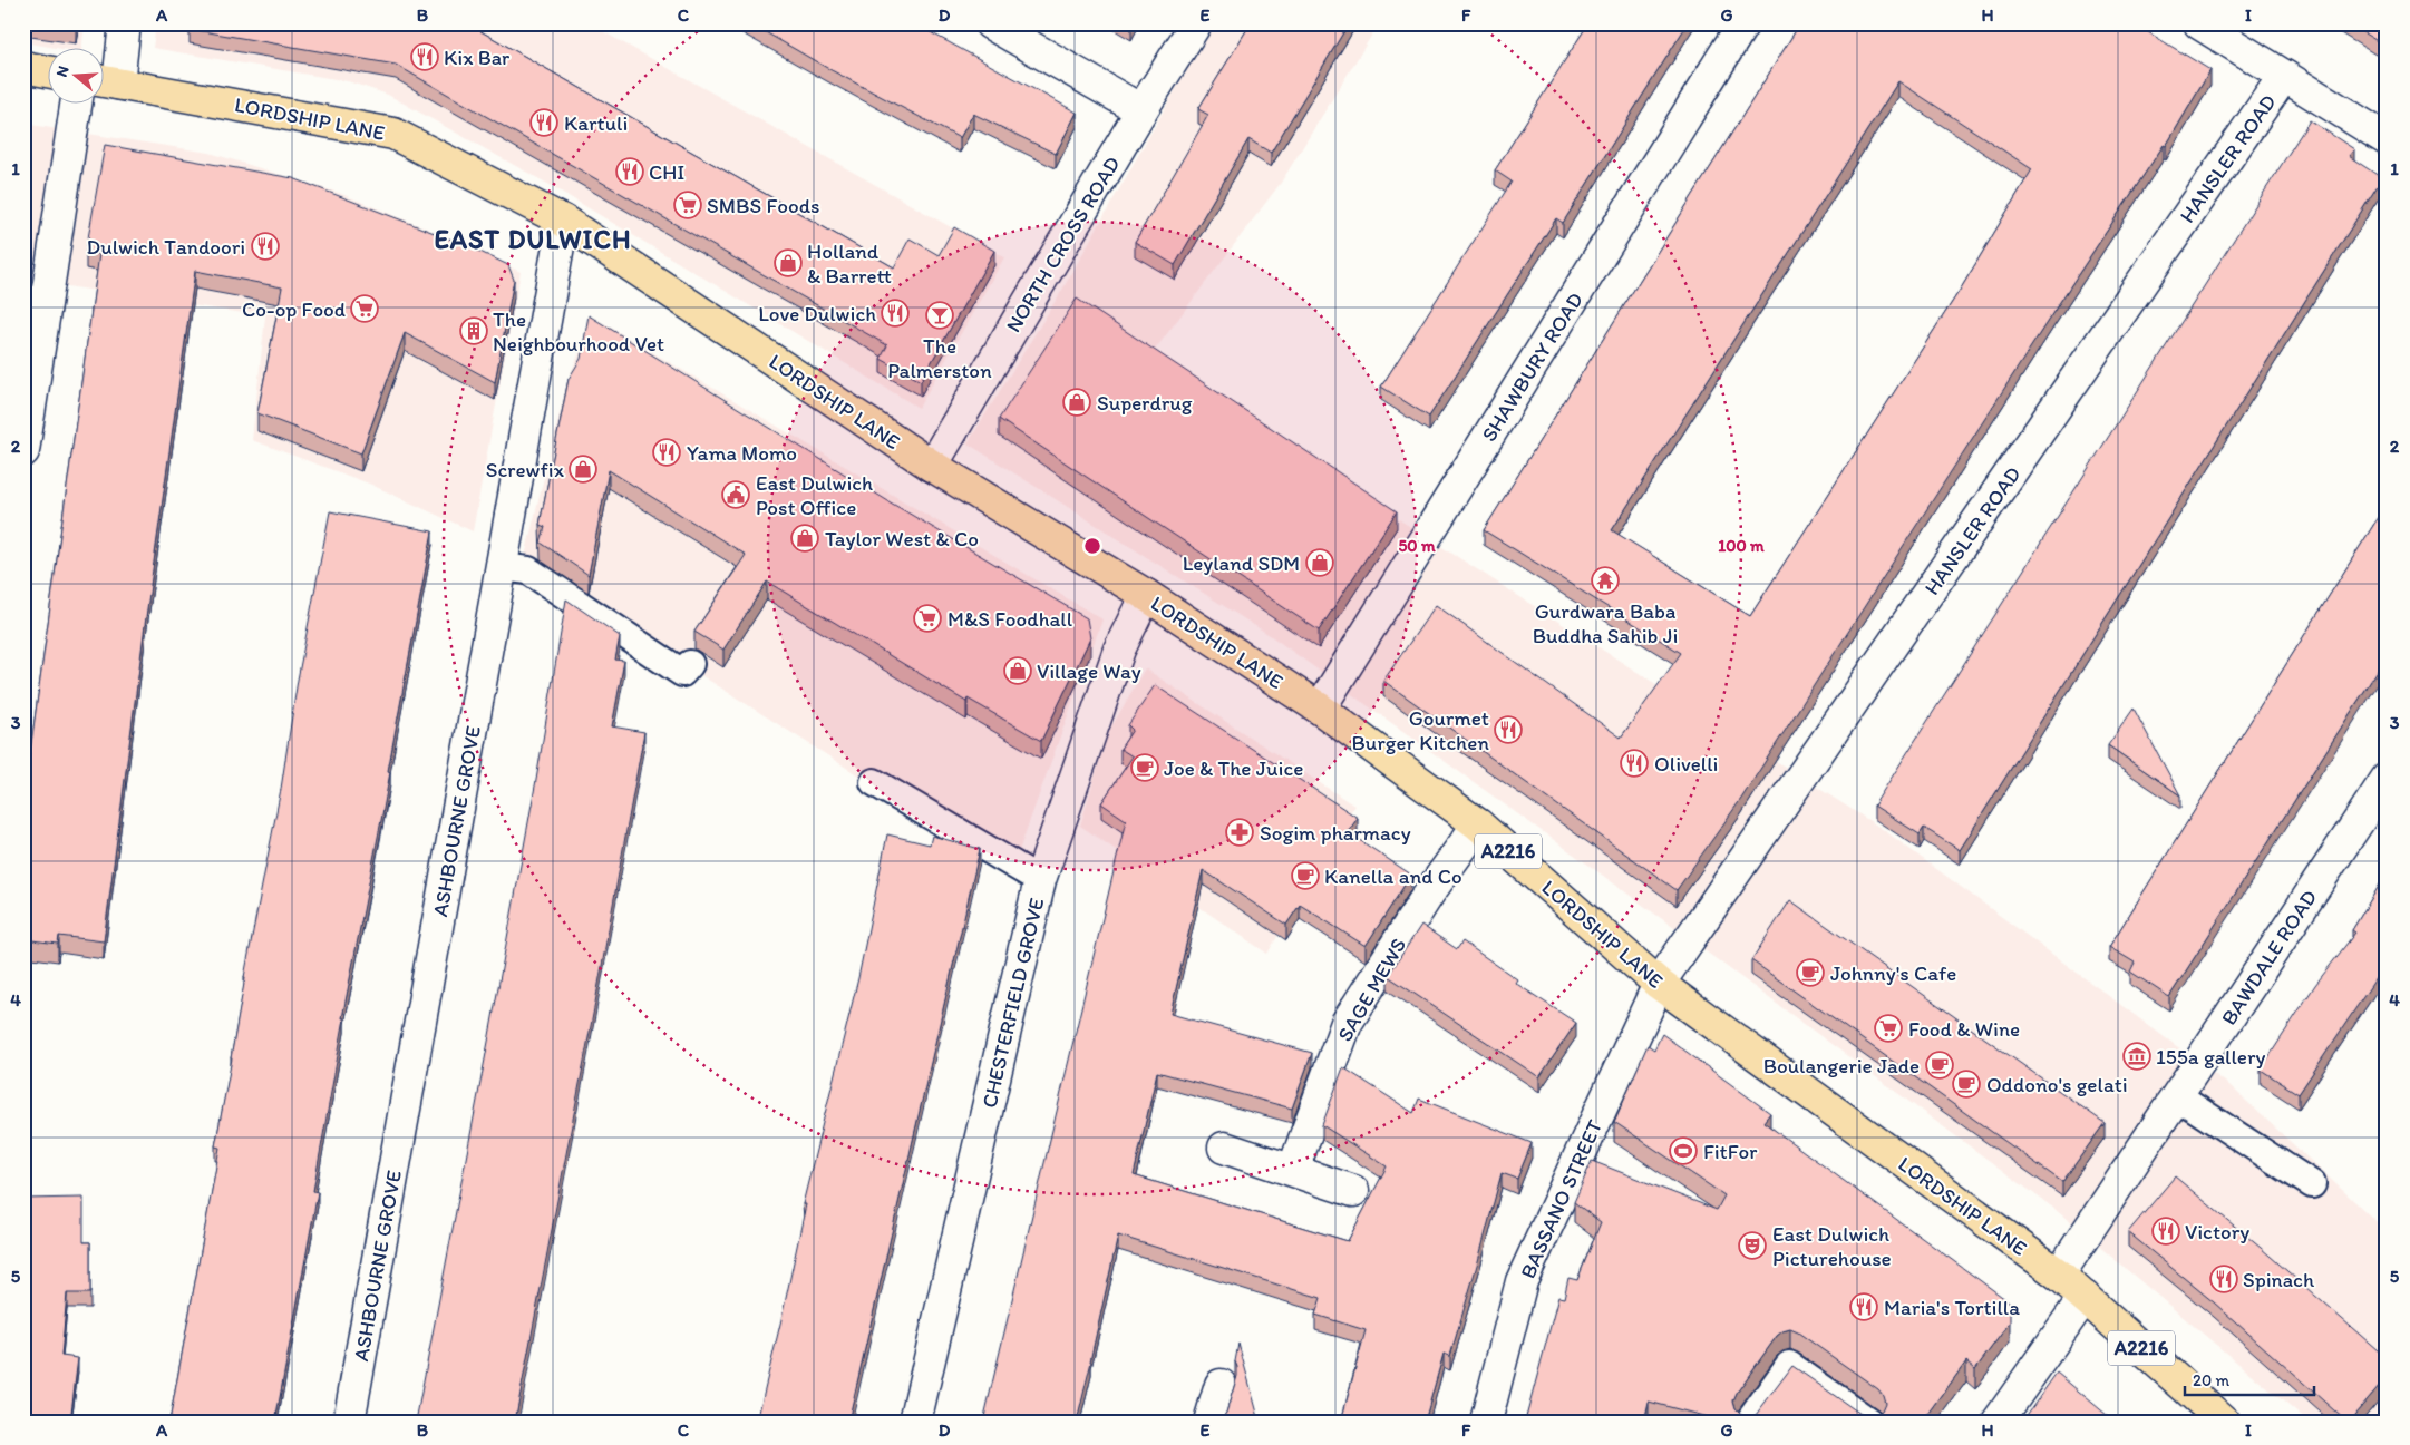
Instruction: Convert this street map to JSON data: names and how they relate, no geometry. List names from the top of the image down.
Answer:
{
  "streets": {
    "main road": ["LORDSHIP LANE", "A2216"],
    "street": [
      "HANSLER ROAD",
      "NORTH CROSS ROAD",
      "SHAWBURY ROAD",
      "ASHBOURNE GROVE",
      "BAWDALE ROAD",
      "SAGE MEWS",
      "CHESTERFIELD GROVE",
      "BASSANO STREET"
    ]
  },
  "crossings": [
    ["LORDSHIP LANE", "HANSLER ROAD"],
    ["LORDSHIP LANE", "NORTH CROSS ROAD"],
    ["LORDSHIP LANE", "SHAWBURY ROAD"],
    ["LORDSHIP LANE", "ASHBOURNE GROVE"],
    ["LORDSHIP LANE", "BAWDALE ROAD"],
    ["LORDSHIP LANE", "SAGE MEWS"],
    ["LORDSHIP LANE", "CHESTERFIELD GROVE"],
    ["LORDSHIP LANE", "BASSANO STREET"],
    ["HANSLER ROAD", "BASSANO STREET"]
  ],
  "districts": ["EAST DULWICH"],
  "places": {
    "restaurant": [
      "Kix Bar",
      "Kartuli",
      "CHI",
      "Dulwich Tandoori",
      "Love Dulwich",
      "Yama Momo",
      "Gourmet Burger Kitchen",
      "Olivelli",
      "Victory",
      "Spinach",
      "Maria's Tortilla"
    ],
    "supermarket": [
      "SMBS Foods",
      "Co-op Food",
      "M&S Foodhall",
      "Food & Wine"
    ],
    "shop": [
      "Holland & Barrett",
      "Superdrug",
      "Screwfix",
      "Taylor West & Co",
      "Leyland SDM",
      "Village Way"
    ],
    "bar": ["The Palmerston"],
    "building": ["The Neighbourhood Vet"],
    "public building": ["East Dulwich Post Office"],
    "temple": ["Gurdwara Baba Buddha Sahib Ji"],
    "cafe": [
      "Joe & The Juice",
      "Kanella and Co",
      "Johnny's Cafe",
      "Boulangerie Jade",
      "Oddono's gelati"
    ],
    "pharmacy": ["Sogim pharmacy"],
    "museum": ["155a gallery"],
    "sports": ["FitFor"],
    "theatre": ["East Dulwich Picturehouse"]
  },
  "scale_bar": "20 m",
  "north": "left",
  "grid": {
    "columns": [
      "A",
      "B",
      "C",
      "D",
      "E",
      "F",
      "G",
      "H",
      "I"
    ],
    "rows": [
      "1",
      "2",
      "3",
      "4",
      "5"
    ]
  },
  "rings": ["50 m", "100 m"]
}
